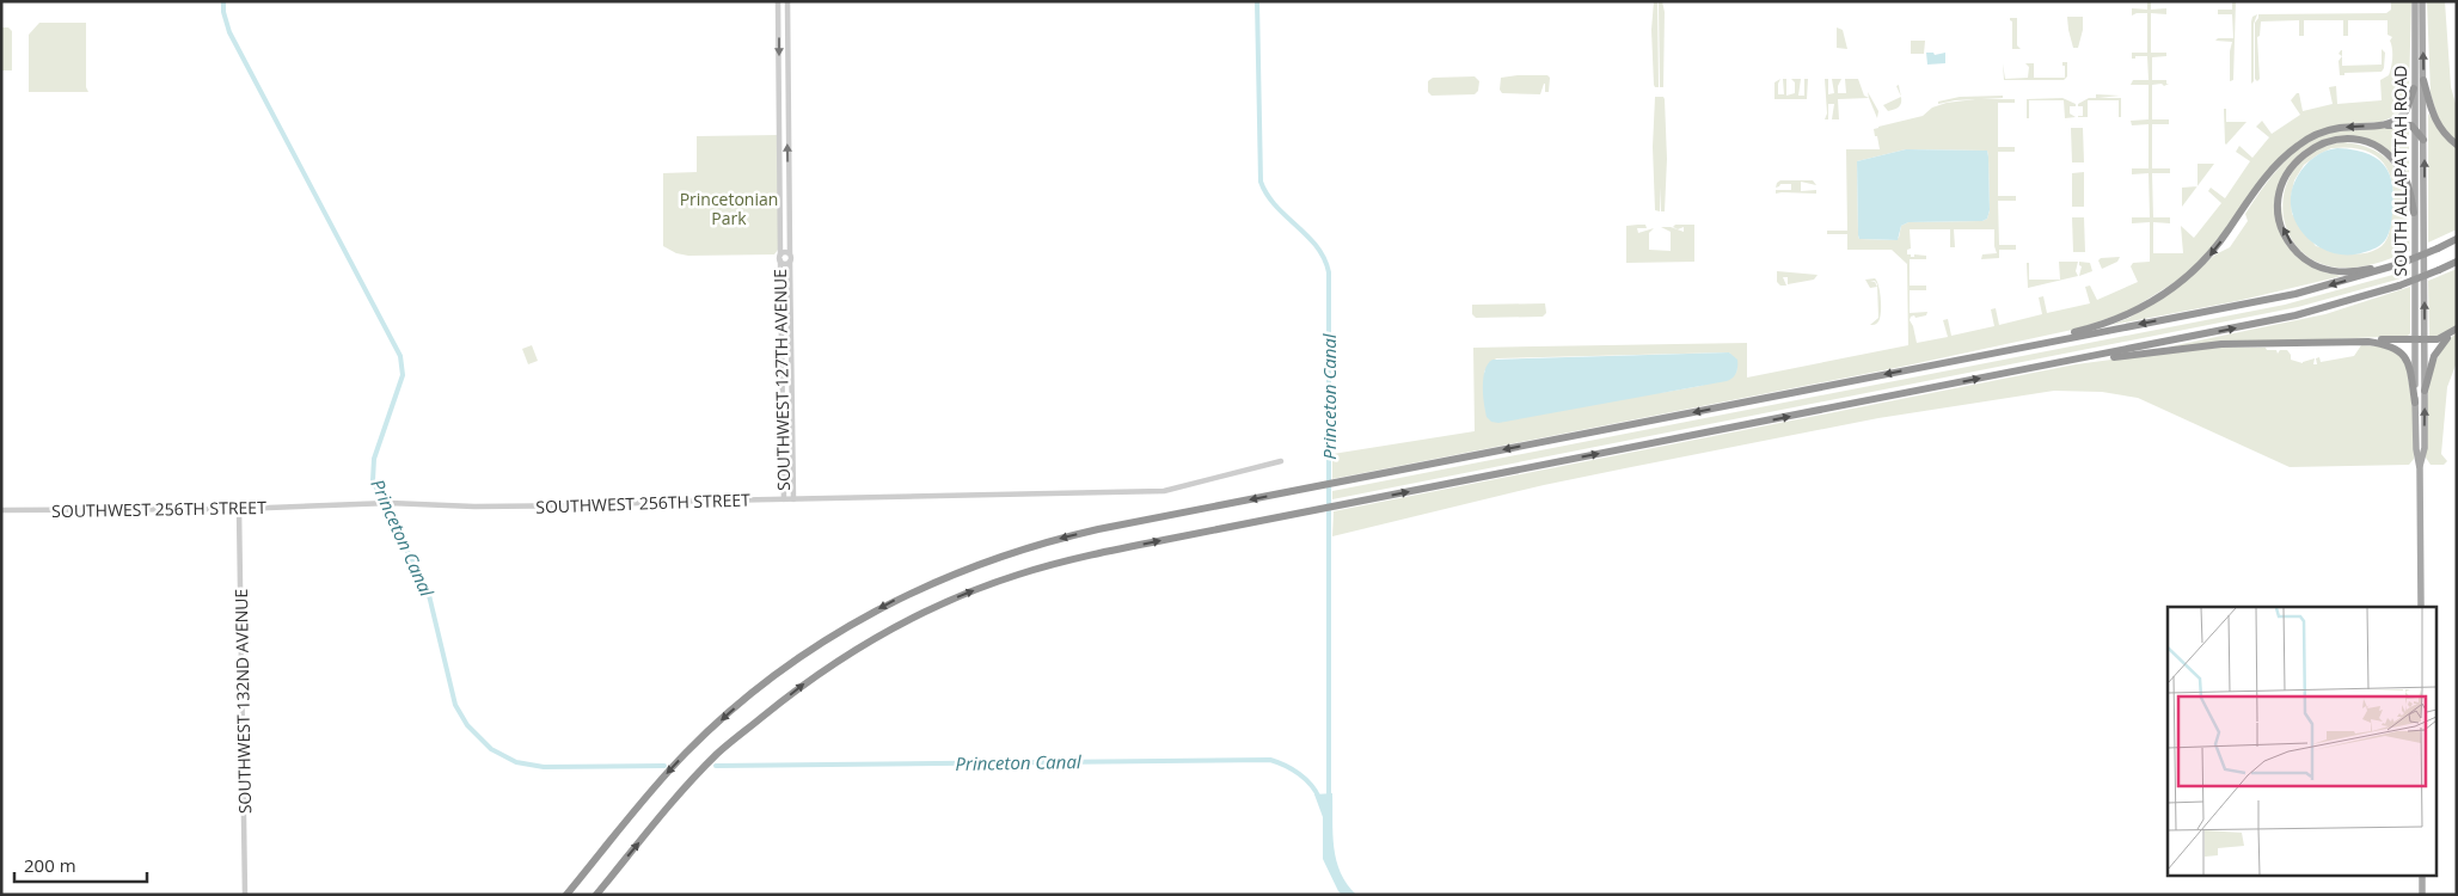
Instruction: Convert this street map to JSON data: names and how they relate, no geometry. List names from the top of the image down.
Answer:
{
  "streets": {
    "main road": ["SOUTH ALLAPATTAH ROAD"],
    "street": ["SOUTHWEST 127TH AVENUE", "SOUTHWEST 256TH STREET", "SOUTHWEST 132ND AVENUE"]
  },
  "crossings": [
    ["SOUTHWEST 127TH AVENUE", "SOUTHWEST 256TH STREET"],
    ["SOUTHWEST 256TH STREET", "SOUTHWEST 132ND AVENUE"]
  ],
  "water": ["Princeton Canal"],
  "parks": ["Princetonian Park"],
  "scale_bar": "200 m"
}
